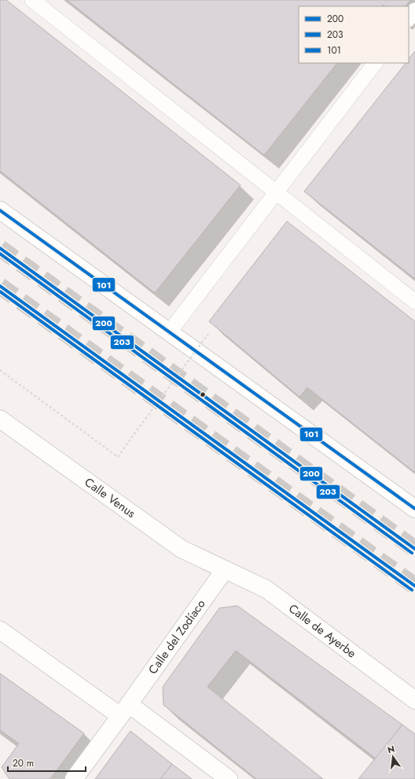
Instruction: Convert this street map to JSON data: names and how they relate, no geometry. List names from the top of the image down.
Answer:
{
  "streets": {
    "street": ["Calle Venus", "Calle de Ayerbe", "Calle del Zodíaco"]
  },
  "crossings": [
    ["Calle Venus", "Calle de Ayerbe"],
    ["Calle Venus", "Calle del Zodíaco"],
    ["Calle de Ayerbe", "Calle del Zodíaco"]
  ],
  "lines": ["transit line 101", "transit line 200", "transit line 203"],
  "legend": ["200", "203", "101"],
  "scale_bar": "20 m",
  "north": "top"
}
